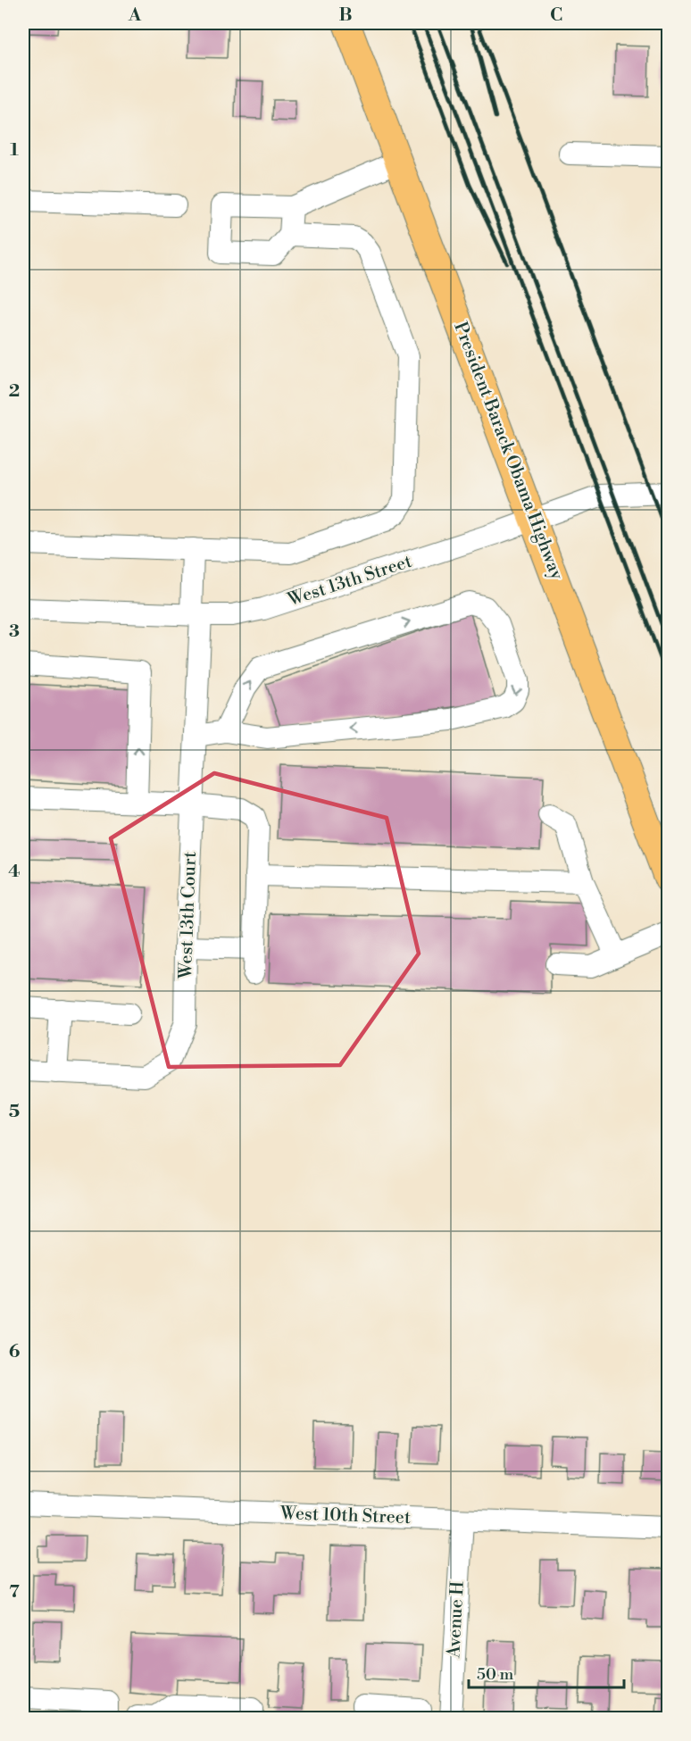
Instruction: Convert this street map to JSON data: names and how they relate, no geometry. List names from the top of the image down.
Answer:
{
  "streets": {
    "main road": ["President Barack Obama Highway"],
    "street": [
      "West 13th Street",
      "West 13th Court",
      "West 10th Street",
      "Avenue H"
    ]
  },
  "crossings": [
    ["President Barack Obama Highway", "West 13th Street"],
    ["West 13th Street", "West 13th Court"],
    ["West 10th Street", "Avenue H"]
  ],
  "scale_bar": "50 m",
  "grid": {
    "columns": ["A", "B", "C"],
    "rows": [
      "1",
      "2",
      "3",
      "4",
      "5",
      "6",
      "7"
    ]
  }
}
